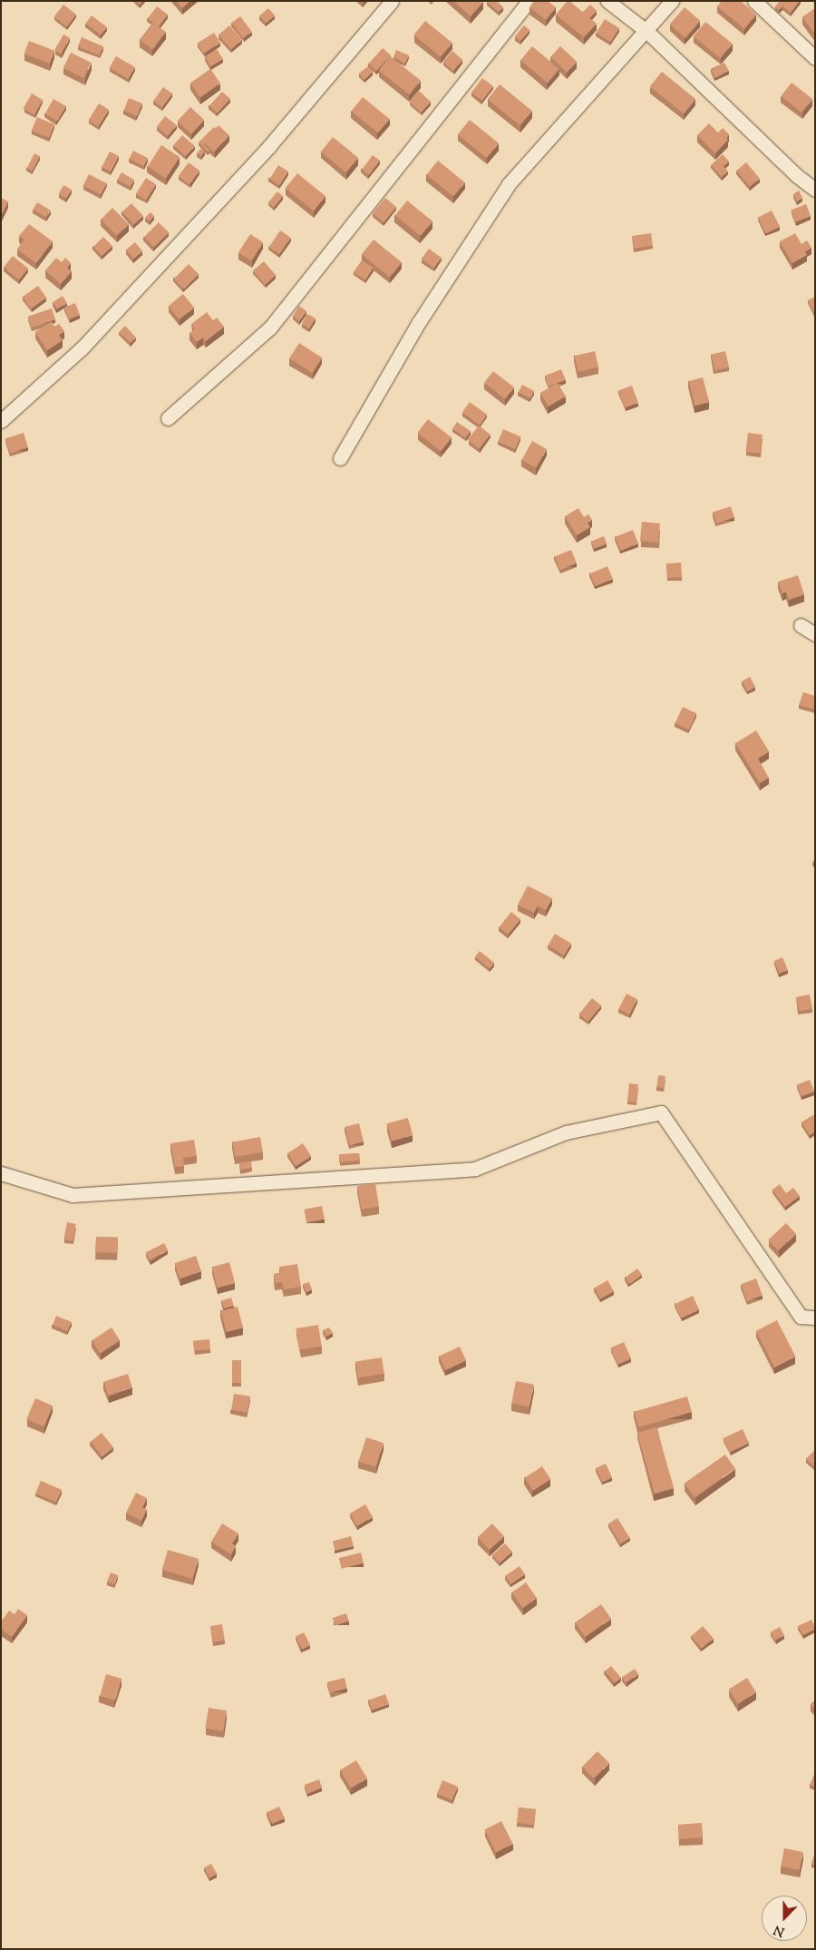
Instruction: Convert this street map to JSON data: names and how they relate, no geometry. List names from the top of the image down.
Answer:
{
  "north": "bottom"
}
